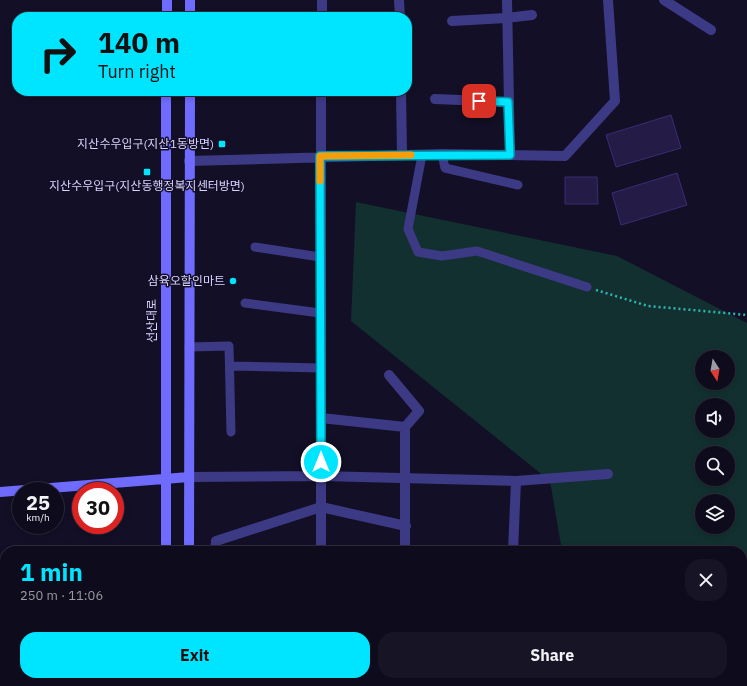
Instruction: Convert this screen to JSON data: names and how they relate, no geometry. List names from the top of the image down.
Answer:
{
  "streets": {
    "main road": ["선산대로"]
  },
  "places": {
    "transit": ["지산수우입구(지산1동방면)", "지산수우입구(지산동행정복지센터방면)"],
    "other": ["삼육오할인마트"]
  },
  "north": "bottom",
  "page": {
    "turn": ["140 m", "Turn right"],
    "speed": "25 km/h",
    "limit": "30",
    "heading": ["1 min", "250 m · 11:06"],
    "buttons": ["Exit", "Share"]
  }
}
